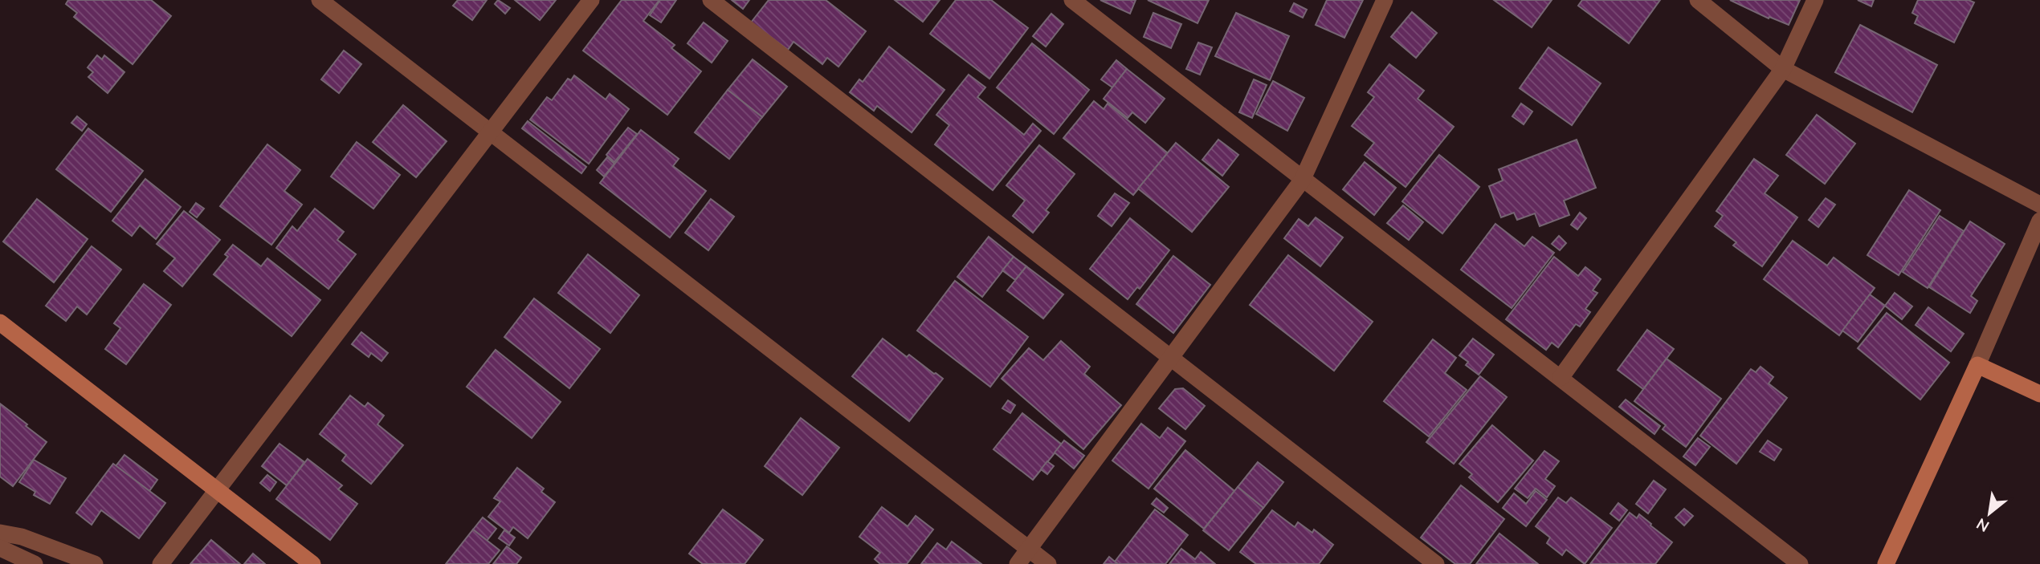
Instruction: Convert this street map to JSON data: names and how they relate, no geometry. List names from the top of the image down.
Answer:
{
  "north": "bottom left"
}
